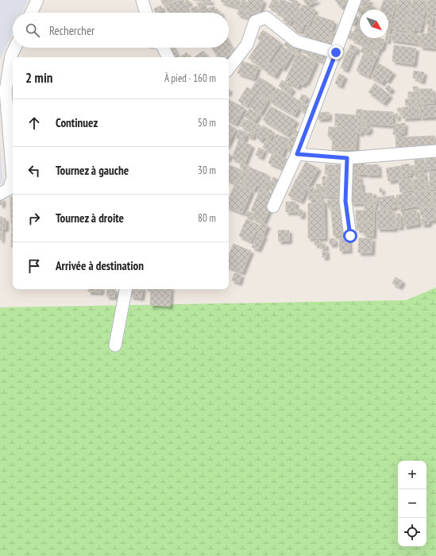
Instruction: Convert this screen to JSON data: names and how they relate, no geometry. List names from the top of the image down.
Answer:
{
  "north": "bottom right",
  "page": {
    "search": "Rechercher",
    "heading": ["2 min", "À pied · 160 m"],
    "list": [
      ["Continuez", "50 m"],
      ["Tournez à gauche", "30 m"],
      ["Tournez à droite", "80 m"],
      "Arrivée à destination"
    ],
    "map_buttons": ["+", "−"]
  }
}
